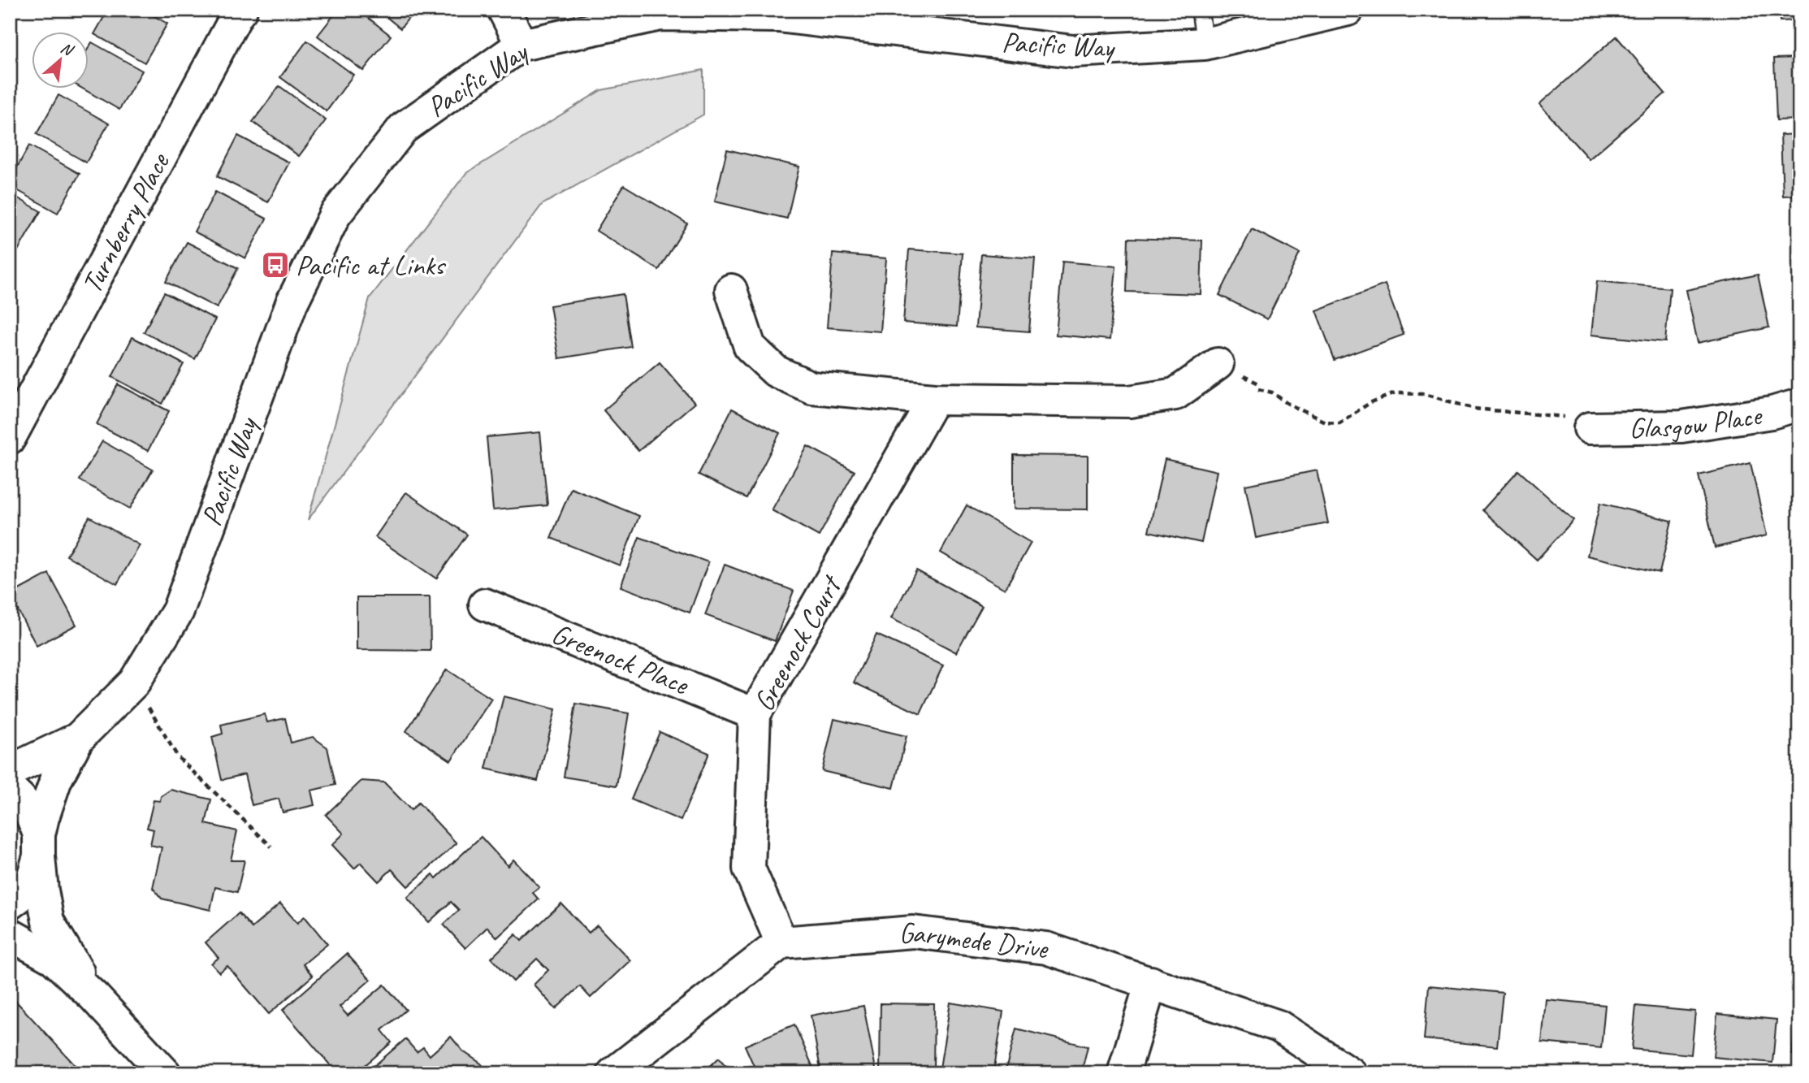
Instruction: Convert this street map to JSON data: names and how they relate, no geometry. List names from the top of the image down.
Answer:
{
  "streets": {
    "street": [
      "Pacific Way",
      "Turnberry Place",
      "Glasgow Place",
      "Greenock Court",
      "Greenock Place",
      "Garymede Drive"
    ]
  },
  "crossings": [
    ["Greenock Court", "Greenock Place"],
    ["Greenock Court", "Garymede Drive"]
  ],
  "places": {
    "bus stop": ["Pacific at Links"]
  },
  "north": "top right"
}
